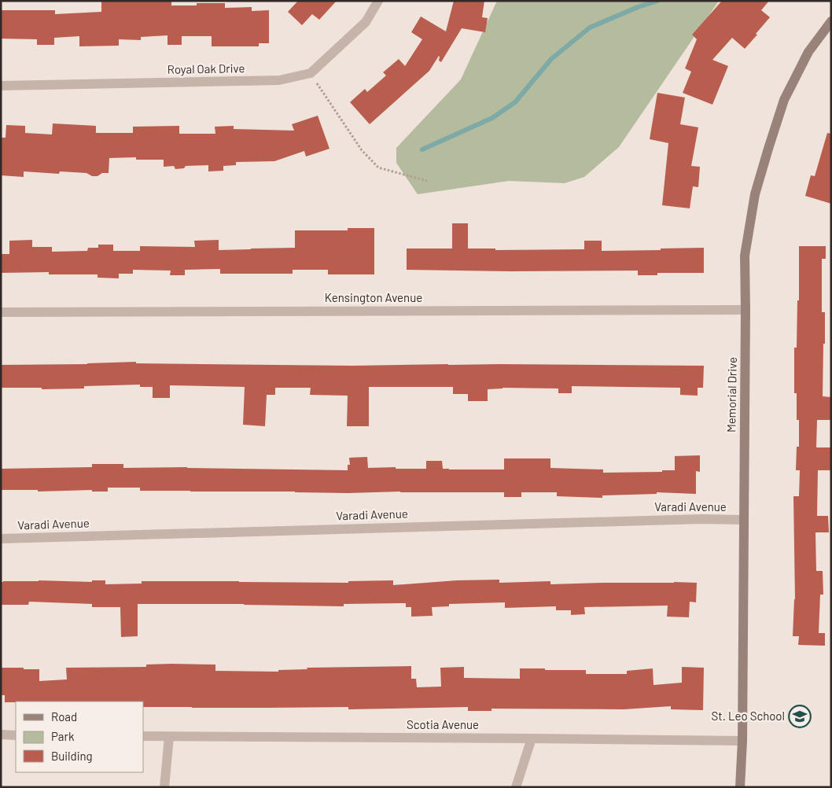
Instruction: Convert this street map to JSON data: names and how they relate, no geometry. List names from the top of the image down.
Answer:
{
  "streets": {
    "main road": ["Memorial Drive"],
    "street": [
      "Royal Oak Drive",
      "Kensington Avenue",
      "Varadi Avenue",
      "Scotia Avenue"
    ]
  },
  "crossings": [
    ["Kensington Avenue", "Memorial Drive"],
    ["Memorial Drive", "Varadi Avenue"],
    ["Memorial Drive", "Scotia Avenue"]
  ],
  "places": {
    "school or university": ["St. Leo School"]
  },
  "legend": ["Road", "Park", "Building"]
}
